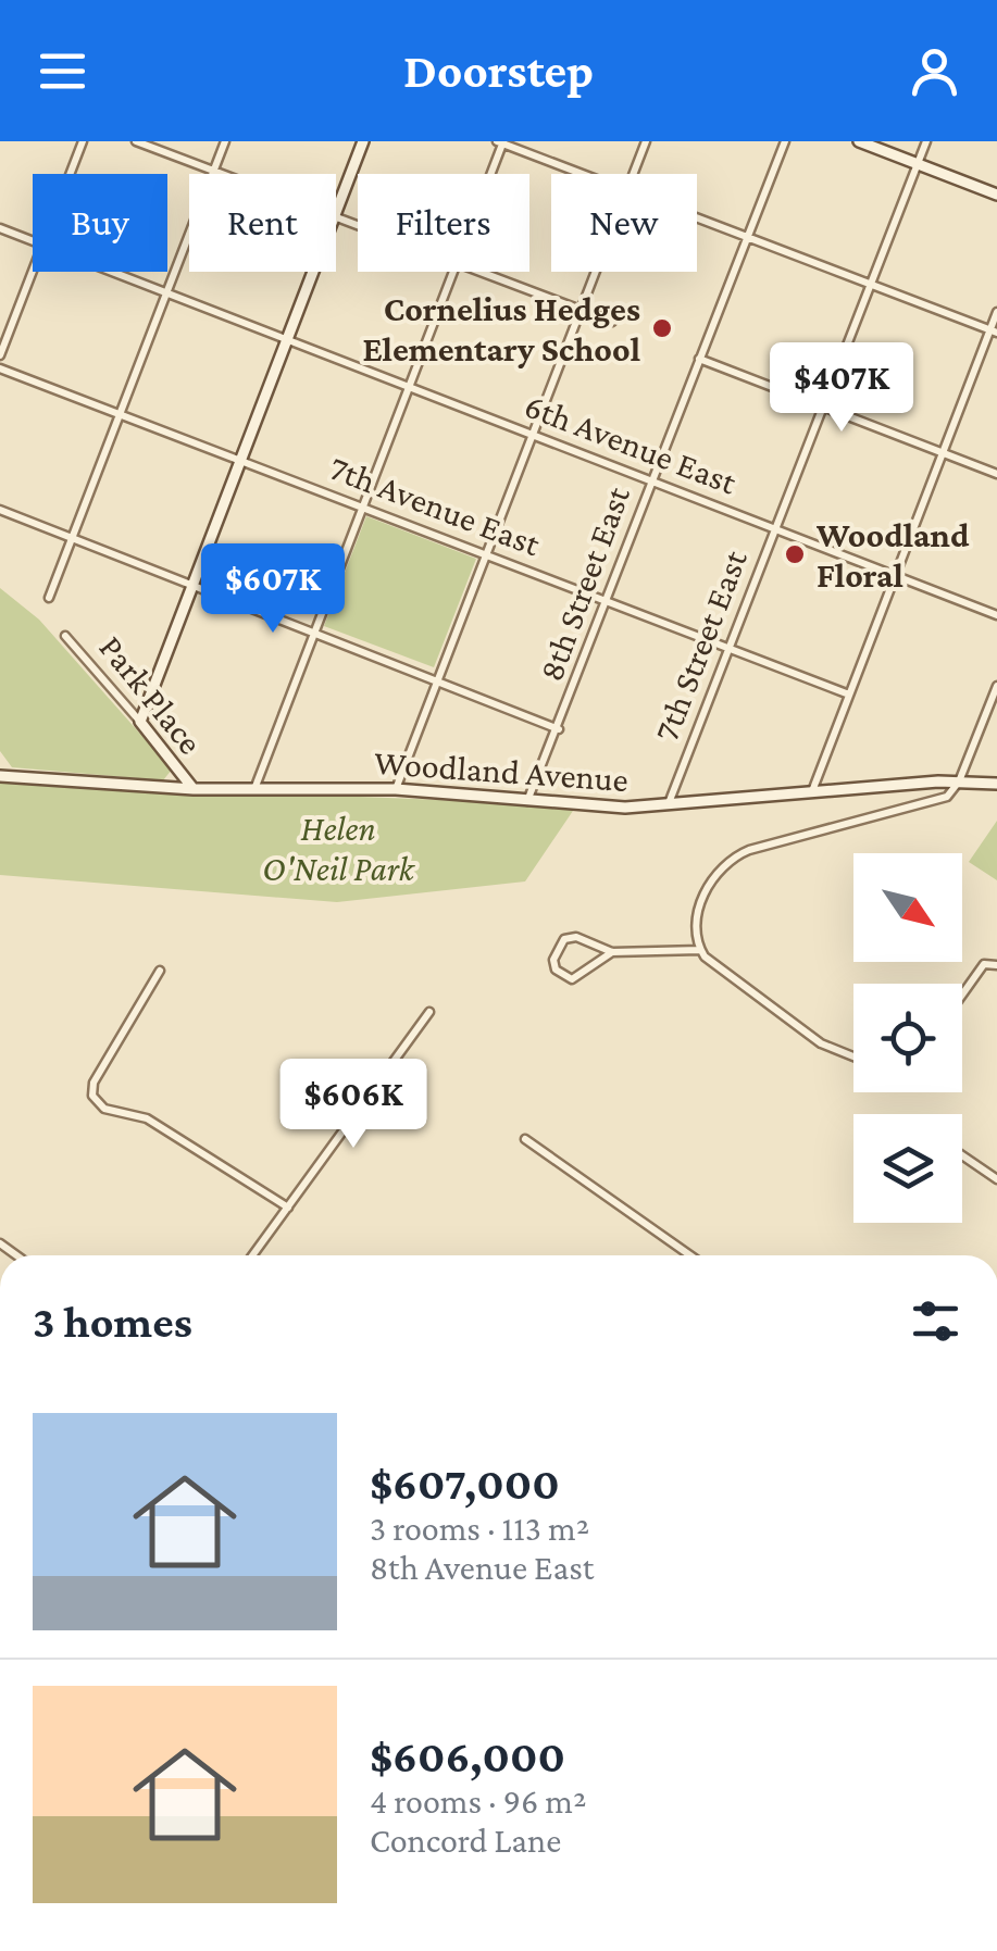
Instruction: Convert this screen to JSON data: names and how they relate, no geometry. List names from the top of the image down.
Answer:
{
  "streets": {
    "street": [
      "6th Avenue East",
      "7th Avenue East",
      "8th Street East",
      "7th Street East",
      "Park Place",
      "Woodland Avenue"
    ]
  },
  "crossings": [
    ["6th Avenue East", "8th Street East"],
    ["6th Avenue East", "7th Street East"],
    ["7th Avenue East", "8th Street East"],
    ["7th Avenue East", "7th Street East"],
    ["8th Street East", "Woodland Avenue"],
    ["7th Street East", "Woodland Avenue"],
    ["Park Place", "Woodland Avenue"]
  ],
  "parks": ["Helen O'Neil Park"],
  "places": ["Cornelius Hedges Elementary School", "Woodland Floral"],
  "north": "bottom right",
  "page": {
    "header": "Doorstep",
    "chip": [
      "Buy",
      "Rent",
      "Filters",
      "New"
    ],
    "price": ["$407K", "$607K", "$606K"],
    "heading": "3 homes",
    "list": [
      {
        "name": "$607,000",
        "note": "3 rooms · 113 m² · 8th Avenue East"
      },
      {
        "name": "$606,000",
        "note": "4 rooms · 96 m² · Concord Lane"
      }
    ]
  }
}
